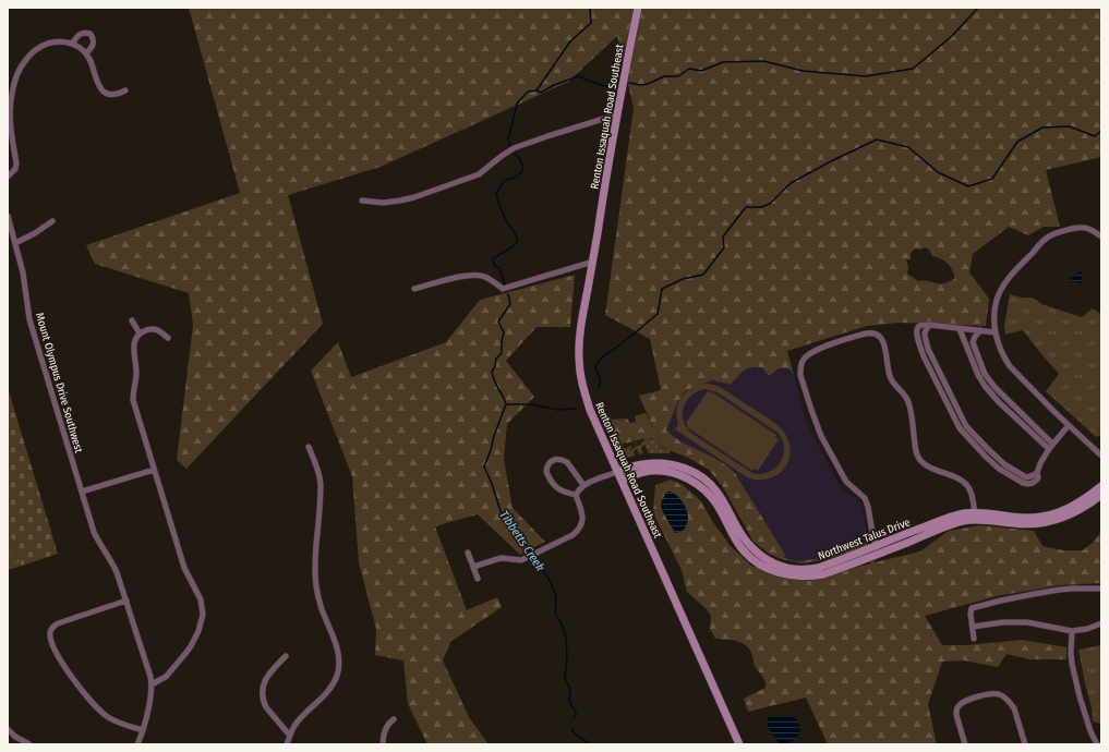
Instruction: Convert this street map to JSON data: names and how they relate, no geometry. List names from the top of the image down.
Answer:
{
  "streets": {
    "street": ["Renton Issaquah Road Southeast", "Mount Olympus Drive Southwest", "Northwest Talus Drive"]
  },
  "crossings": [
    ["Renton Issaquah Road Southeast", "Northwest Talus Drive"]
  ],
  "water": ["Tibbetts Creek"]
}
